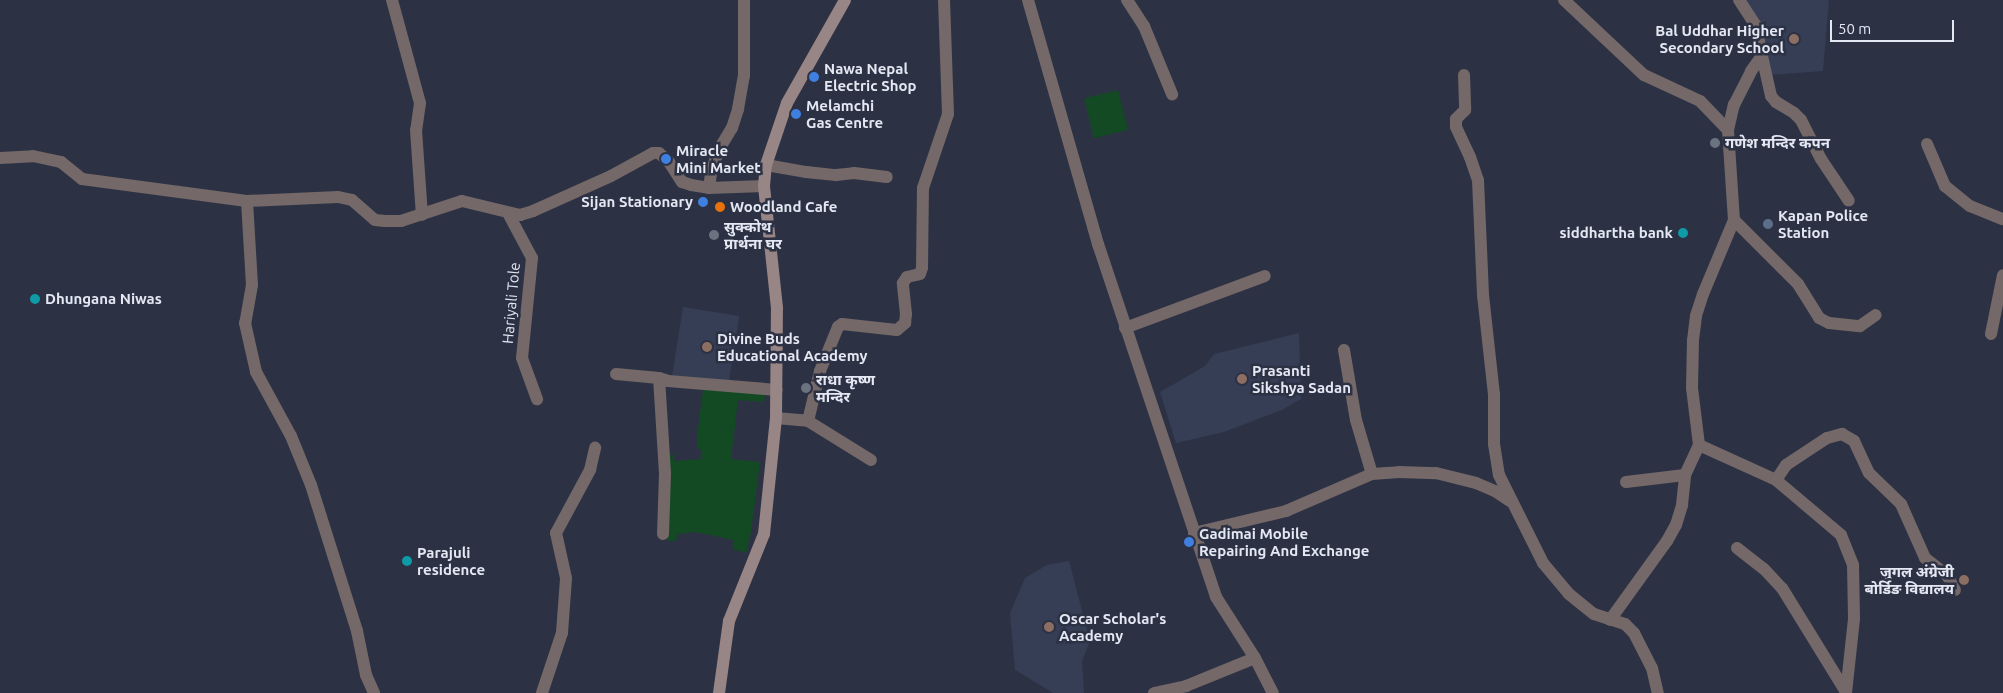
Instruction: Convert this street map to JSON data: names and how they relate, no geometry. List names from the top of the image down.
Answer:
{
  "streets": {
    "street": ["Hariyali Tole"]
  },
  "places": [
    "Bal Uddhar Higher Secondary School",
    "Nawa Nepal Electric Shop",
    "Melamchi Gas Centre",
    "गणेश मन्दिर कपन",
    "Miracle Mini Market",
    "Sijan Stationary",
    "Woodland Cafe",
    "Kapan Police Station",
    "siddhartha bank",
    "सुक्कोथ प्रार्थना घर",
    "Dhungana Niwas",
    "Divine Buds Educational Academy",
    "Prasanti Sikshya Sadan",
    "राधा कृष्ण मन्दिर",
    "Gadimai Mobile Repairing And Exchange",
    "Parajuli residence",
    "जुगल अंग्रेजी बोर्डिङ विद्यालय",
    "Oscar Scholar's Academy"
  ],
  "scale_bar": "50 m"
}
